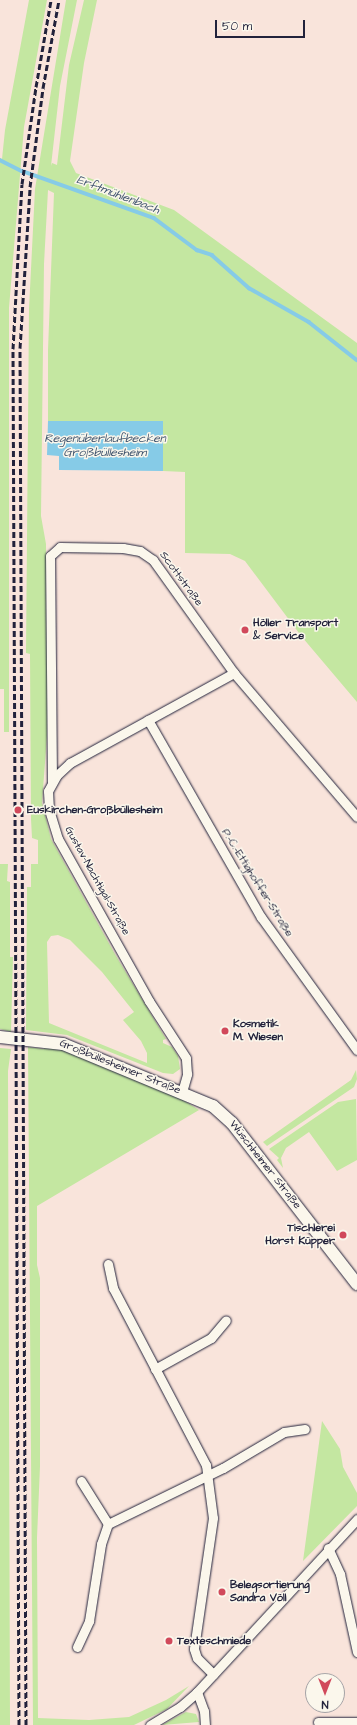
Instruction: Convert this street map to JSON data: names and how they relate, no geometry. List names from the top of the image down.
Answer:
{
  "streets": {
    "street": [
      "Scottstraße",
      "Gustav-Nachtigal-Straße",
      "P.-C.-Ettighoffer-Straße",
      "Großbüllesheimer Straße",
      "Wüschheimer Straße"
    ]
  },
  "crossings": [
    ["Scottstraße", "Gustav-Nachtigal-Straße"],
    ["Gustav-Nachtigal-Straße", "Großbüllesheimer Straße"],
    ["Großbüllesheimer Straße", "Wüschheimer Straße"]
  ],
  "water": ["Erftmühlenbach", "Regenüberlaufbecken Großbüllesheim"],
  "places": [
    "Höller Transport & Service",
    "Euskirchen-Großbüllesheim",
    "Kosmetik M. Wiesen",
    "Tischlerei Horst Küpper",
    "Belegsortierung Sandra Völl",
    "Texteschmiede"
  ],
  "scale_bar": "50 m",
  "north": "bottom"
}
